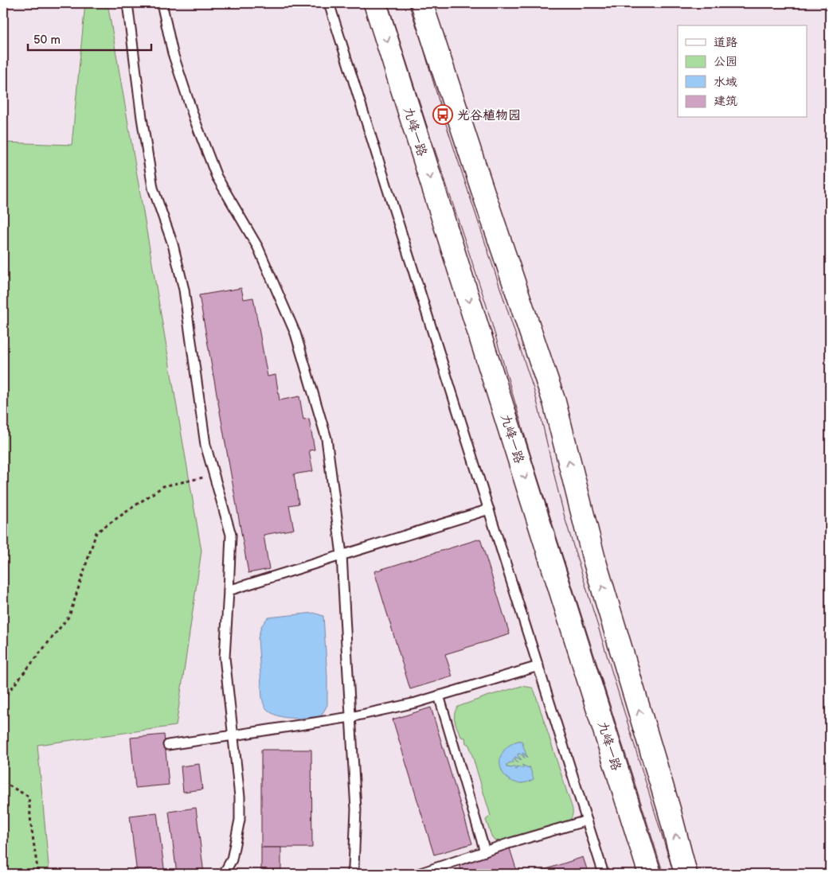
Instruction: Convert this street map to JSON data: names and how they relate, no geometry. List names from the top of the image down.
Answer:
{
  "streets": {
    "street": ["九峰一路"]
  },
  "places": {
    "bus stop": ["光谷植物园"]
  },
  "legend": [
    "道路",
    "公园",
    "水域",
    "建筑"
  ],
  "scale_bar": "50 m"
}
